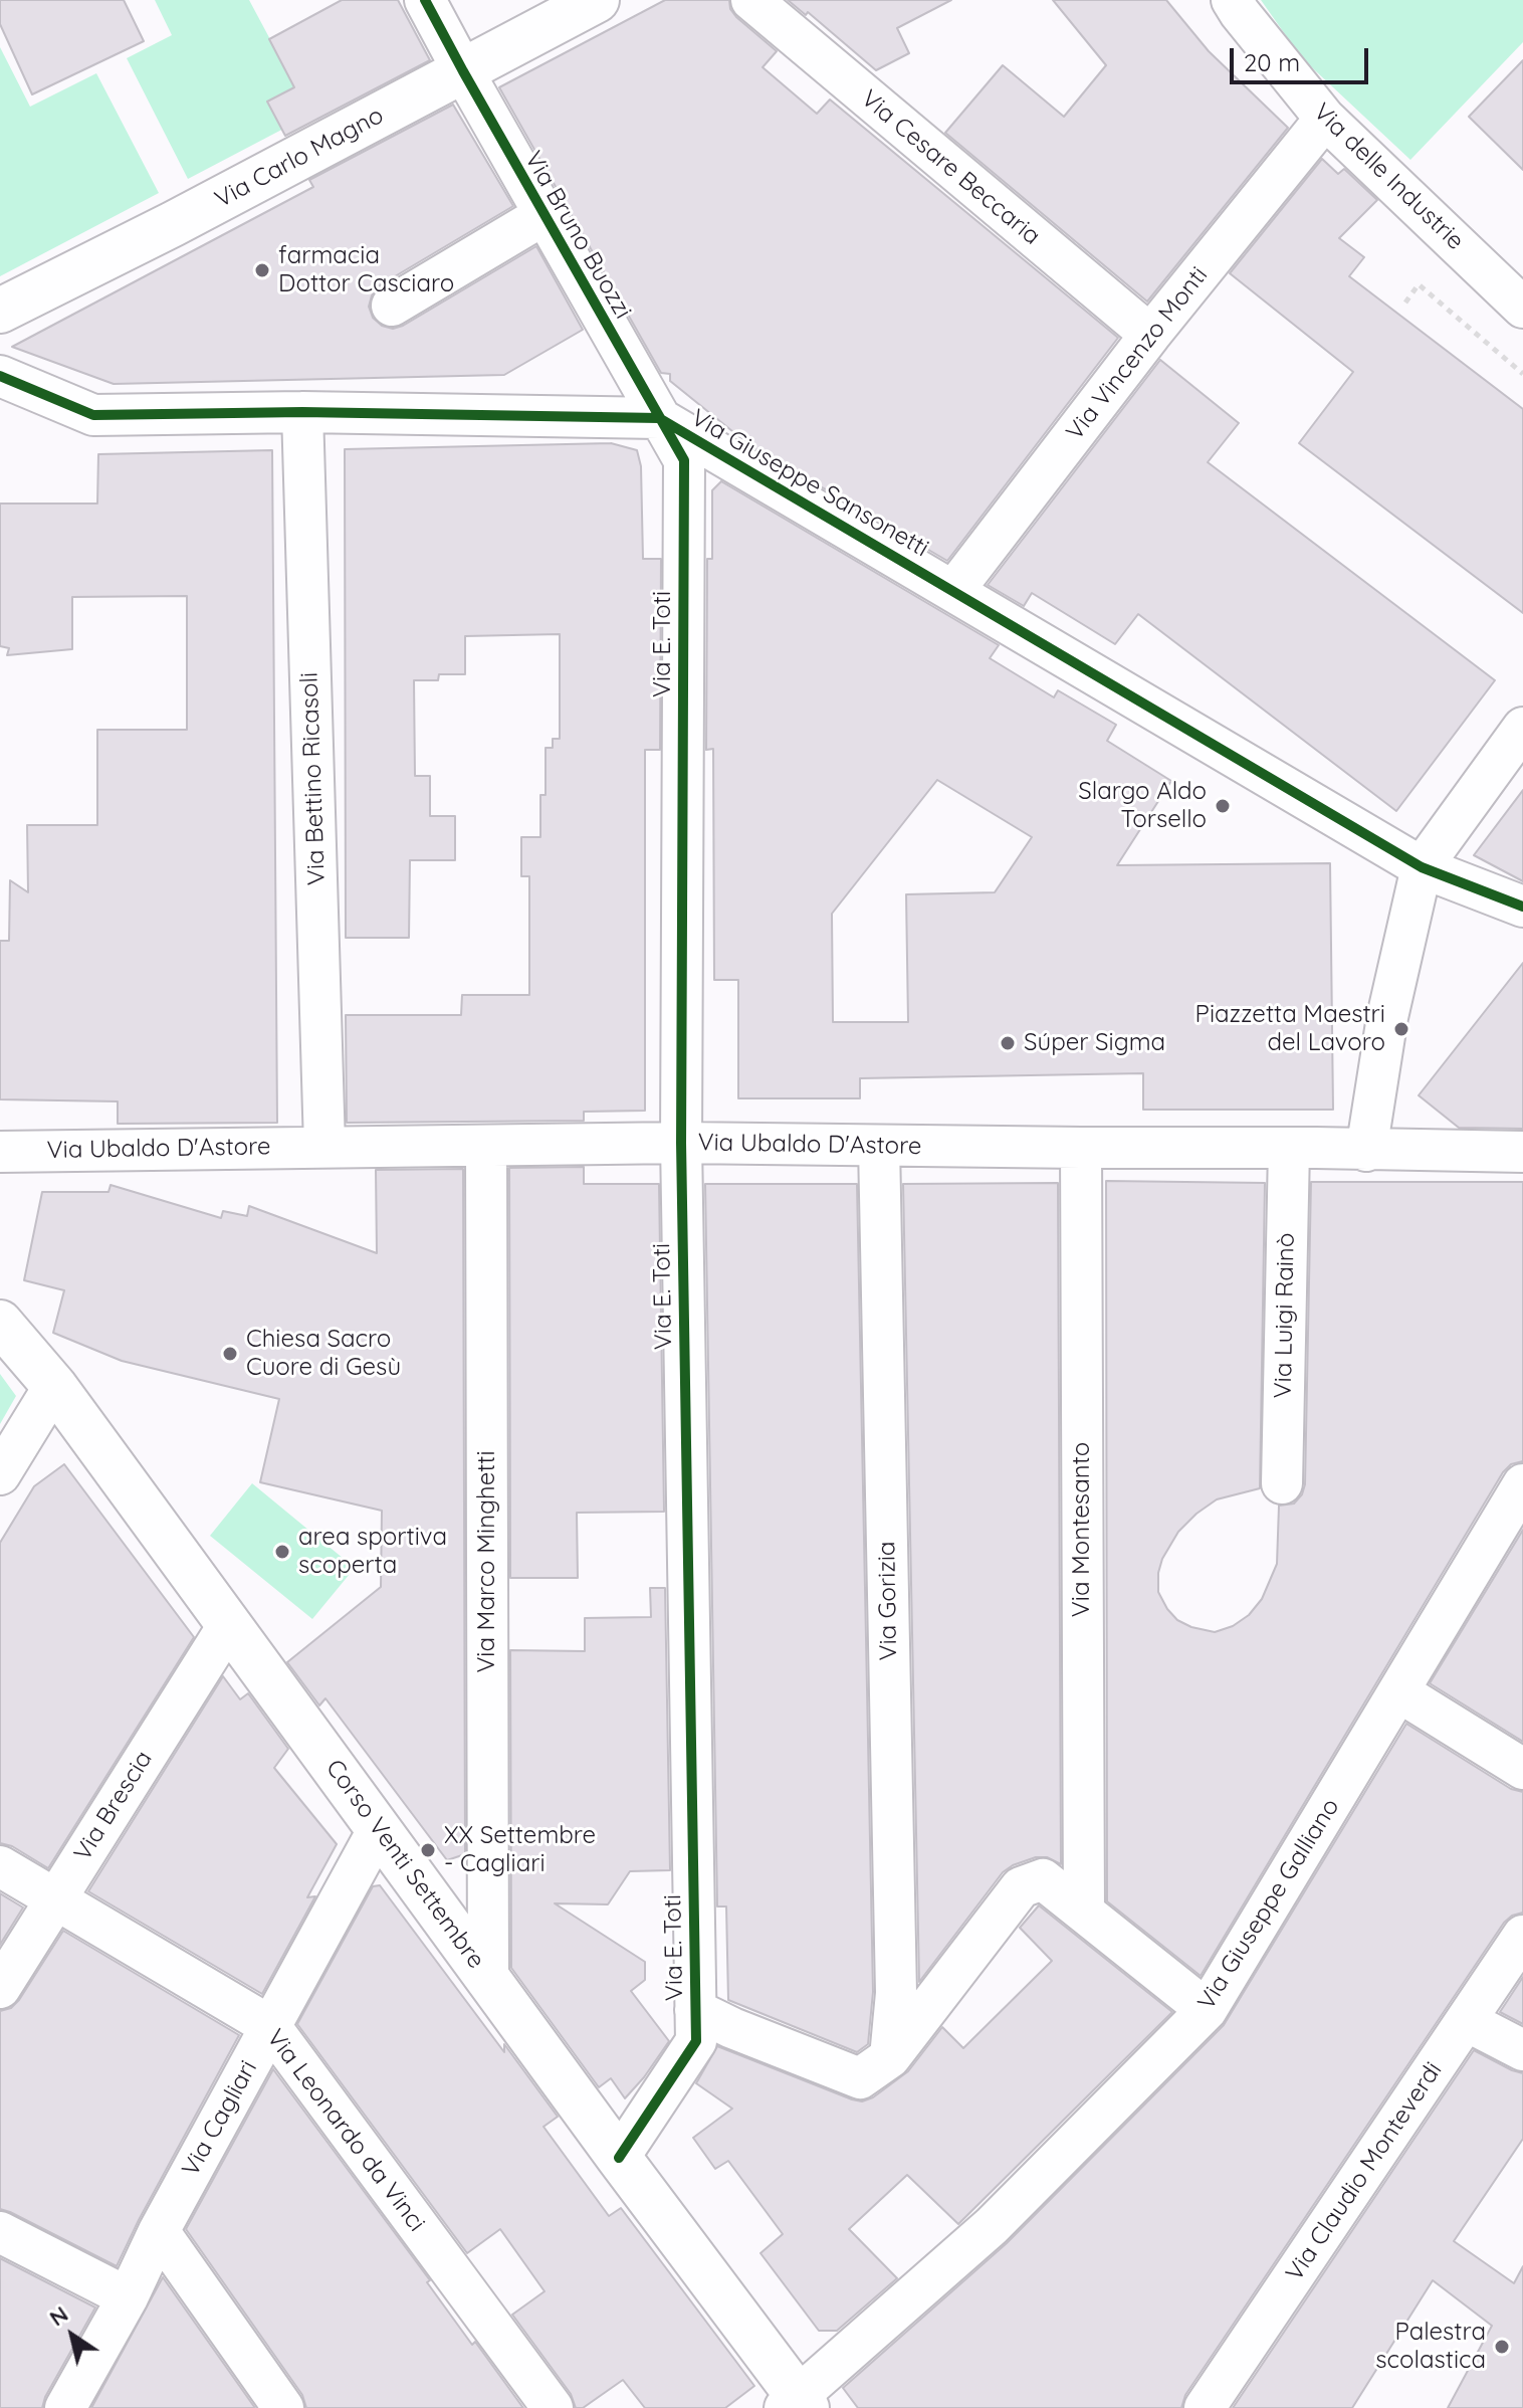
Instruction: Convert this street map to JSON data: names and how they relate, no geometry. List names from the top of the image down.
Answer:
{
  "streets": {
    "street": [
      "Via Carlo Magno",
      "Via Cesare Beccaria",
      "Via delle Industrie",
      "Via Bruno Buozzi",
      "Via Vincenzo Monti",
      "Via Giuseppe Sansonetti",
      "Via E. Toti",
      "Via Bettino Ricasoli",
      "Via Ubaldo D'Astore",
      "Via Luigi Rainò",
      "Via Montesanto",
      "Via Marco Minghetti",
      "Via Gorizia",
      "Via Brescia",
      "Corso Venti Settembre",
      "Via Giuseppe Galliano",
      "Via Cagliari",
      "Via Leonardo da Vinci",
      "Via Claudio Monteverdi"
    ]
  },
  "crossings": [
    ["Via Carlo Magno", "Via Bruno Buozzi"],
    ["Via Cesare Beccaria", "Via Vincenzo Monti"],
    ["Via delle Industrie", "Via Vincenzo Monti"],
    ["Via Bruno Buozzi", "Via Giuseppe Sansonetti"],
    ["Via Bruno Buozzi", "Via E. Toti"],
    ["Via Vincenzo Monti", "Via Giuseppe Sansonetti"],
    ["Via Giuseppe Sansonetti", "Via E. Toti"],
    ["Via Giuseppe Sansonetti", "Via Bettino Ricasoli"],
    ["Via E. Toti", "Via Ubaldo D'Astore"],
    ["Via E. Toti", "Corso Venti Settembre"],
    ["Via Bettino Ricasoli", "Via Ubaldo D'Astore"],
    ["Via Ubaldo D'Astore", "Via Luigi Rainò"],
    ["Via Ubaldo D'Astore", "Via Montesanto"],
    ["Via Ubaldo D'Astore", "Via Marco Minghetti"],
    ["Via Ubaldo D'Astore", "Via Gorizia"],
    ["Via Marco Minghetti", "Corso Venti Settembre"],
    ["Via Brescia", "Corso Venti Settembre"],
    ["Via Brescia", "Via Leonardo da Vinci"],
    ["Corso Venti Settembre", "Via Giuseppe Galliano"],
    ["Corso Venti Settembre", "Via Cagliari"],
    ["Via Cagliari", "Via Leonardo da Vinci"]
  ],
  "places": [
    "farmacia Dottor Casciaro",
    "Slargo Aldo Torsello",
    "Piazzetta Maestri del Lavoro",
    "Súper Sigma",
    "Chiesa Sacro Cuore di Gesù",
    "area sportiva scoperta",
    "XX Settembre - Cagliari",
    "Palestra scolastica"
  ],
  "scale_bar": "20 m",
  "north": "top left"
}
